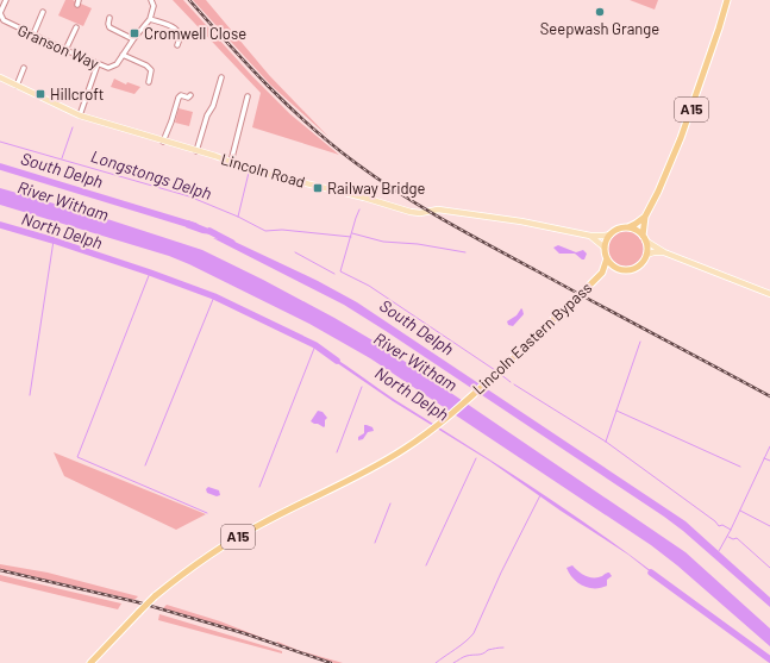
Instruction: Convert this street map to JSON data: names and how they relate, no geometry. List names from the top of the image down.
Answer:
{
  "streets": {
    "highway": ["A15", "Lincoln Eastern Bypass"],
    "main road": ["Lincoln Road"],
    "street": ["Granson Way"]
  },
  "crossings": [
    ["A15", "Lincoln Road"],
    ["A15", "Lincoln Eastern Bypass"],
    ["Lincoln Road", "Lincoln Eastern Bypass"]
  ],
  "water": [
    "South Delph",
    "Longstongs Delph",
    "River Witham",
    "North Delph"
  ],
  "places": {
    "other": ["Seepwash Grange"],
    "transit": ["Cromwell Close", "Hillcroft", "Railway Bridge"]
  }
}
